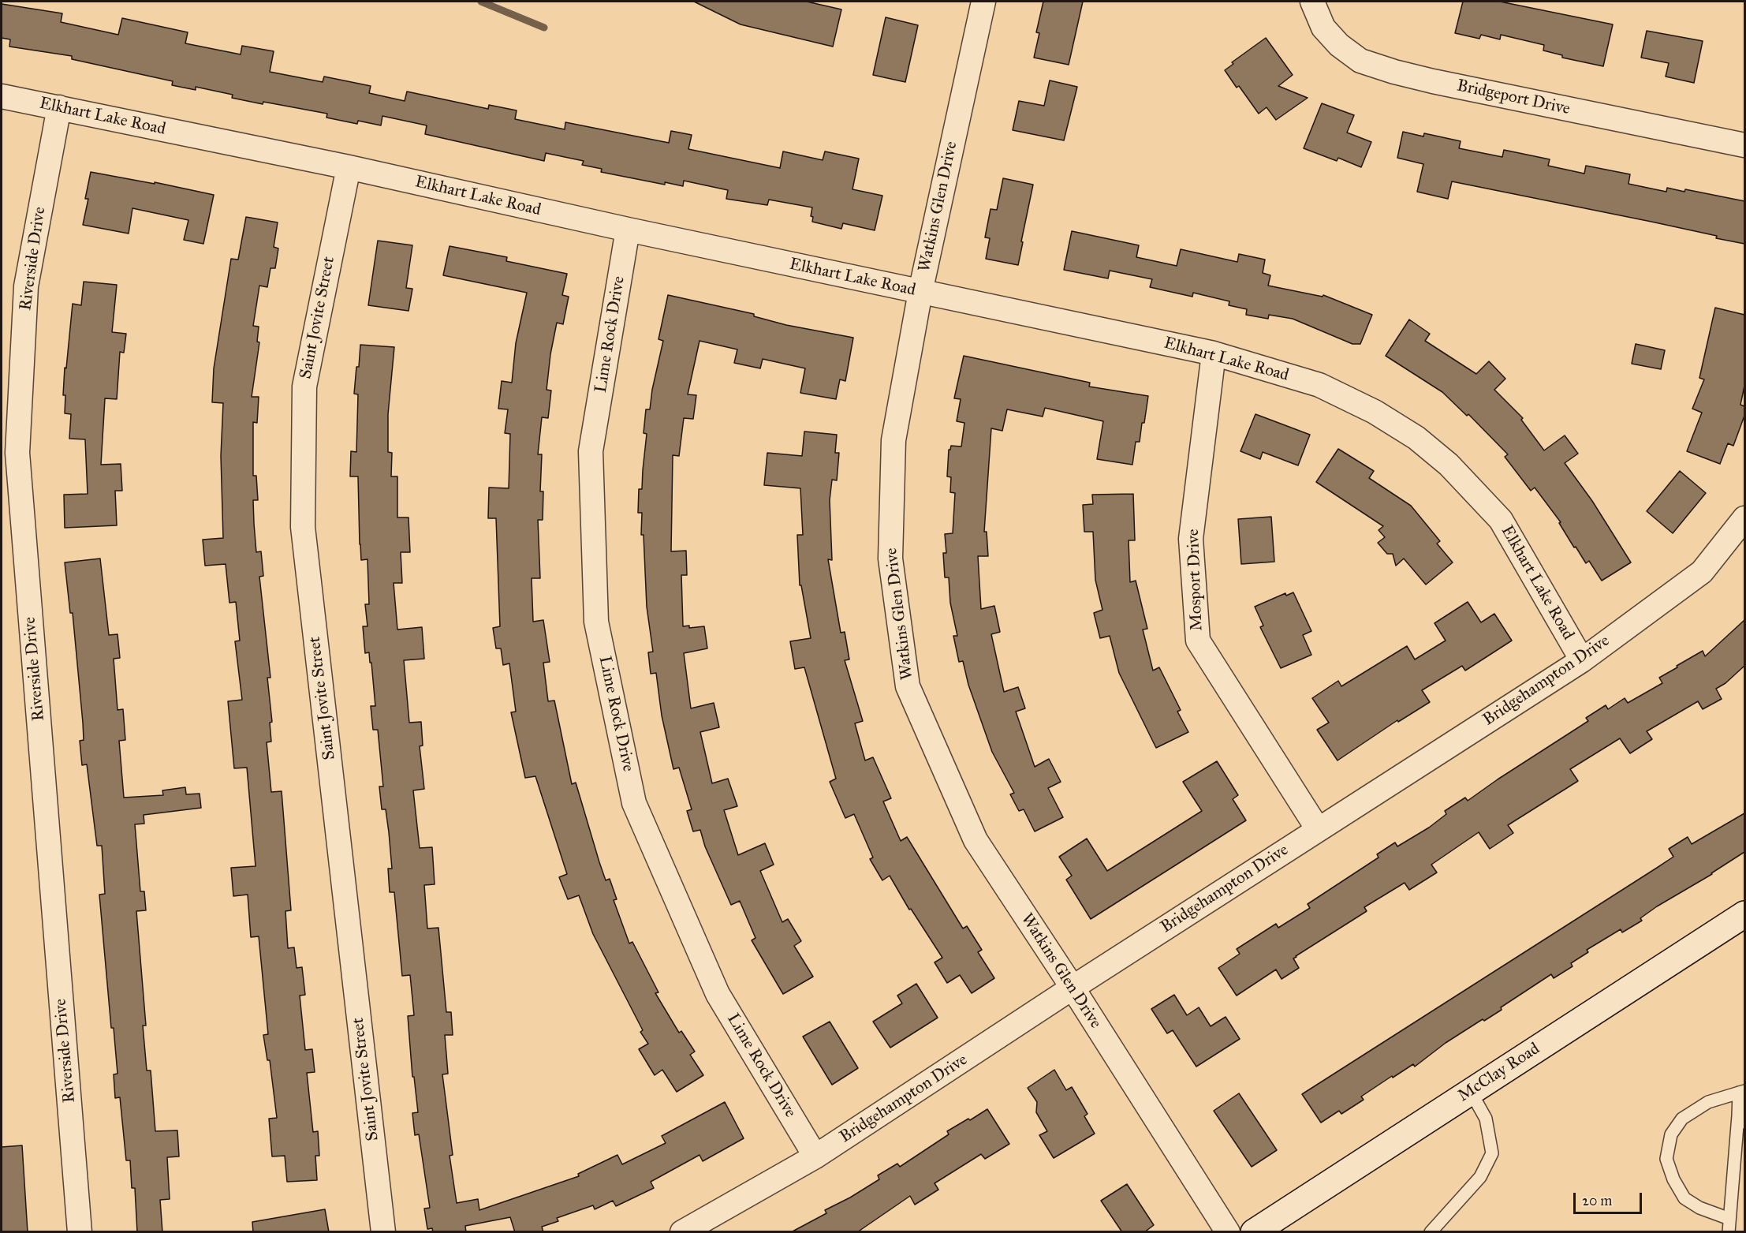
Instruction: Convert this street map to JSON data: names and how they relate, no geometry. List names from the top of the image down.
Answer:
{
  "streets": {
    "main road": ["McClay Road"],
    "street": [
      "Bridgeport Drive",
      "Elkhart Lake Road",
      "Watkins Glen Drive",
      "Riverside Drive",
      "Saint Jovite Street",
      "Lime Rock Drive",
      "Mosport Drive",
      "Bridgehampton Drive"
    ]
  },
  "crossings": [
    ["Elkhart Lake Road", "Watkins Glen Drive"],
    ["Elkhart Lake Road", "Riverside Drive"],
    ["Elkhart Lake Road", "Saint Jovite Street"],
    ["Elkhart Lake Road", "Lime Rock Drive"],
    ["Elkhart Lake Road", "Mosport Drive"],
    ["Elkhart Lake Road", "Bridgehampton Drive"],
    ["Watkins Glen Drive", "Bridgehampton Drive"],
    ["Lime Rock Drive", "Bridgehampton Drive"],
    ["Mosport Drive", "Bridgehampton Drive"]
  ],
  "scale_bar": "20 m"
}
